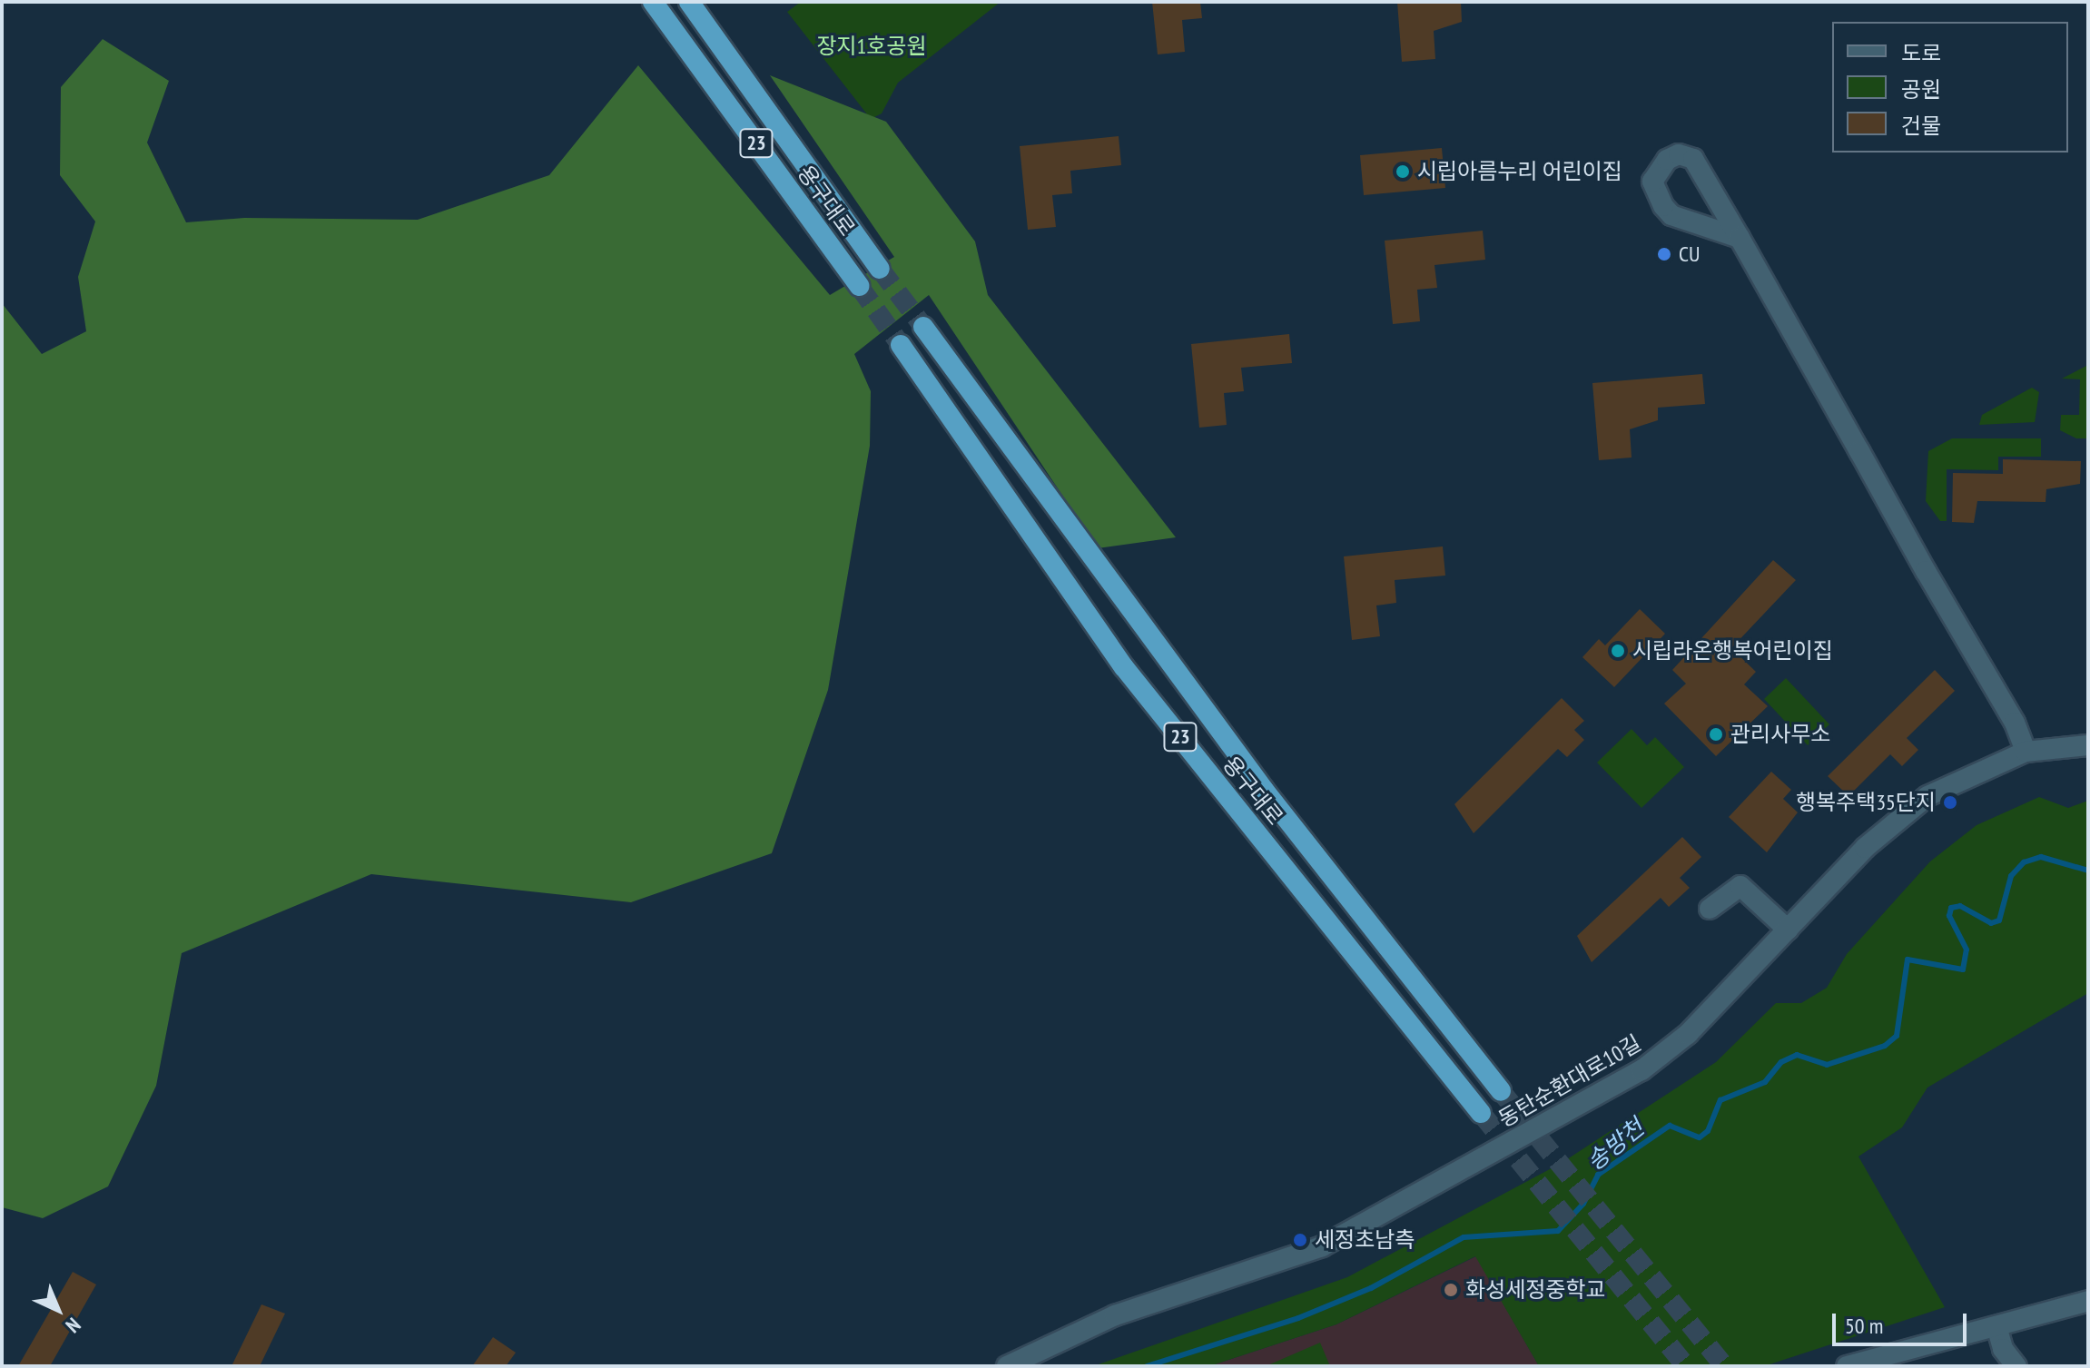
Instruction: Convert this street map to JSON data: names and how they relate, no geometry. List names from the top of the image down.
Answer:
{
  "streets": {
    "highway": ["23", "용구대로"],
    "street": ["동탄순환대로10길"]
  },
  "water": ["송방천"],
  "parks": ["장지1호공원"],
  "places": [
    "시립아름누리 어린이집",
    "CU",
    "시립라온행복어린이집",
    "관리사무소",
    "행복주택35단지",
    "세정초남측",
    "화성세정중학교"
  ],
  "legend": ["도로", "공원", "건물"],
  "scale_bar": "50 m",
  "north": "bottom right"
}
